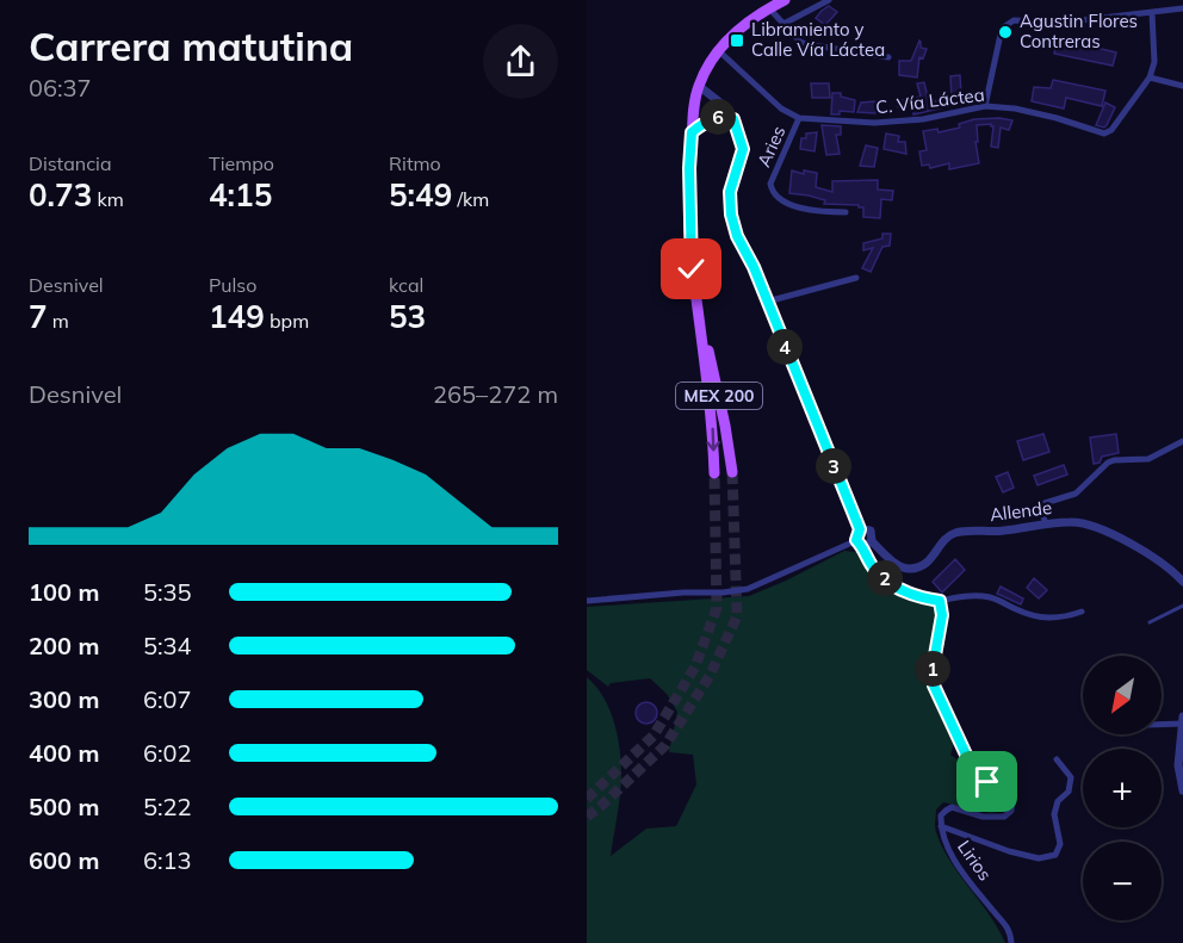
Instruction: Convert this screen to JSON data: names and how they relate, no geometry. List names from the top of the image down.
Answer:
{
  "streets": {
    "main road": ["MEX 200"],
    "street": [
      "C. Vía Láctea",
      "Aries",
      "Allende",
      "Lirios"
    ]
  },
  "crossings": [
    ["C. Vía Láctea", "Aries"]
  ],
  "places": {
    "other": ["Agustin Flores Contreras"],
    "transit": ["Libramiento y Calle Vía Láctea"]
  },
  "north": "bottom left",
  "page": {
    "heading": ["Carrera matutina", "06:37"],
    "pins": [
      "6",
      "4",
      "3",
      "2",
      "1"
    ],
    "stats": [
      ["Distancia", "0.73 km"],
      ["Tiempo", "4:15"],
      ["Ritmo", "5:49 /km"],
      ["Desnivel", "7 m"],
      ["Pulso", "149 bpm"],
      ["kcal", "53"]
    ],
    "chart": ["Desnivel", "265–272 m"],
    "list": [
      {
        "name": "100 m",
        "note": "5:35"
      },
      {
        "name": "200 m",
        "note": "5:34"
      },
      {
        "name": "300 m",
        "note": "6:07"
      },
      {
        "name": "400 m",
        "note": "6:02"
      },
      {
        "name": "500 m",
        "note": "5:22"
      },
      {
        "name": "600 m",
        "note": "6:13"
      }
    ],
    "map_buttons": ["+", "−"]
  }
}
